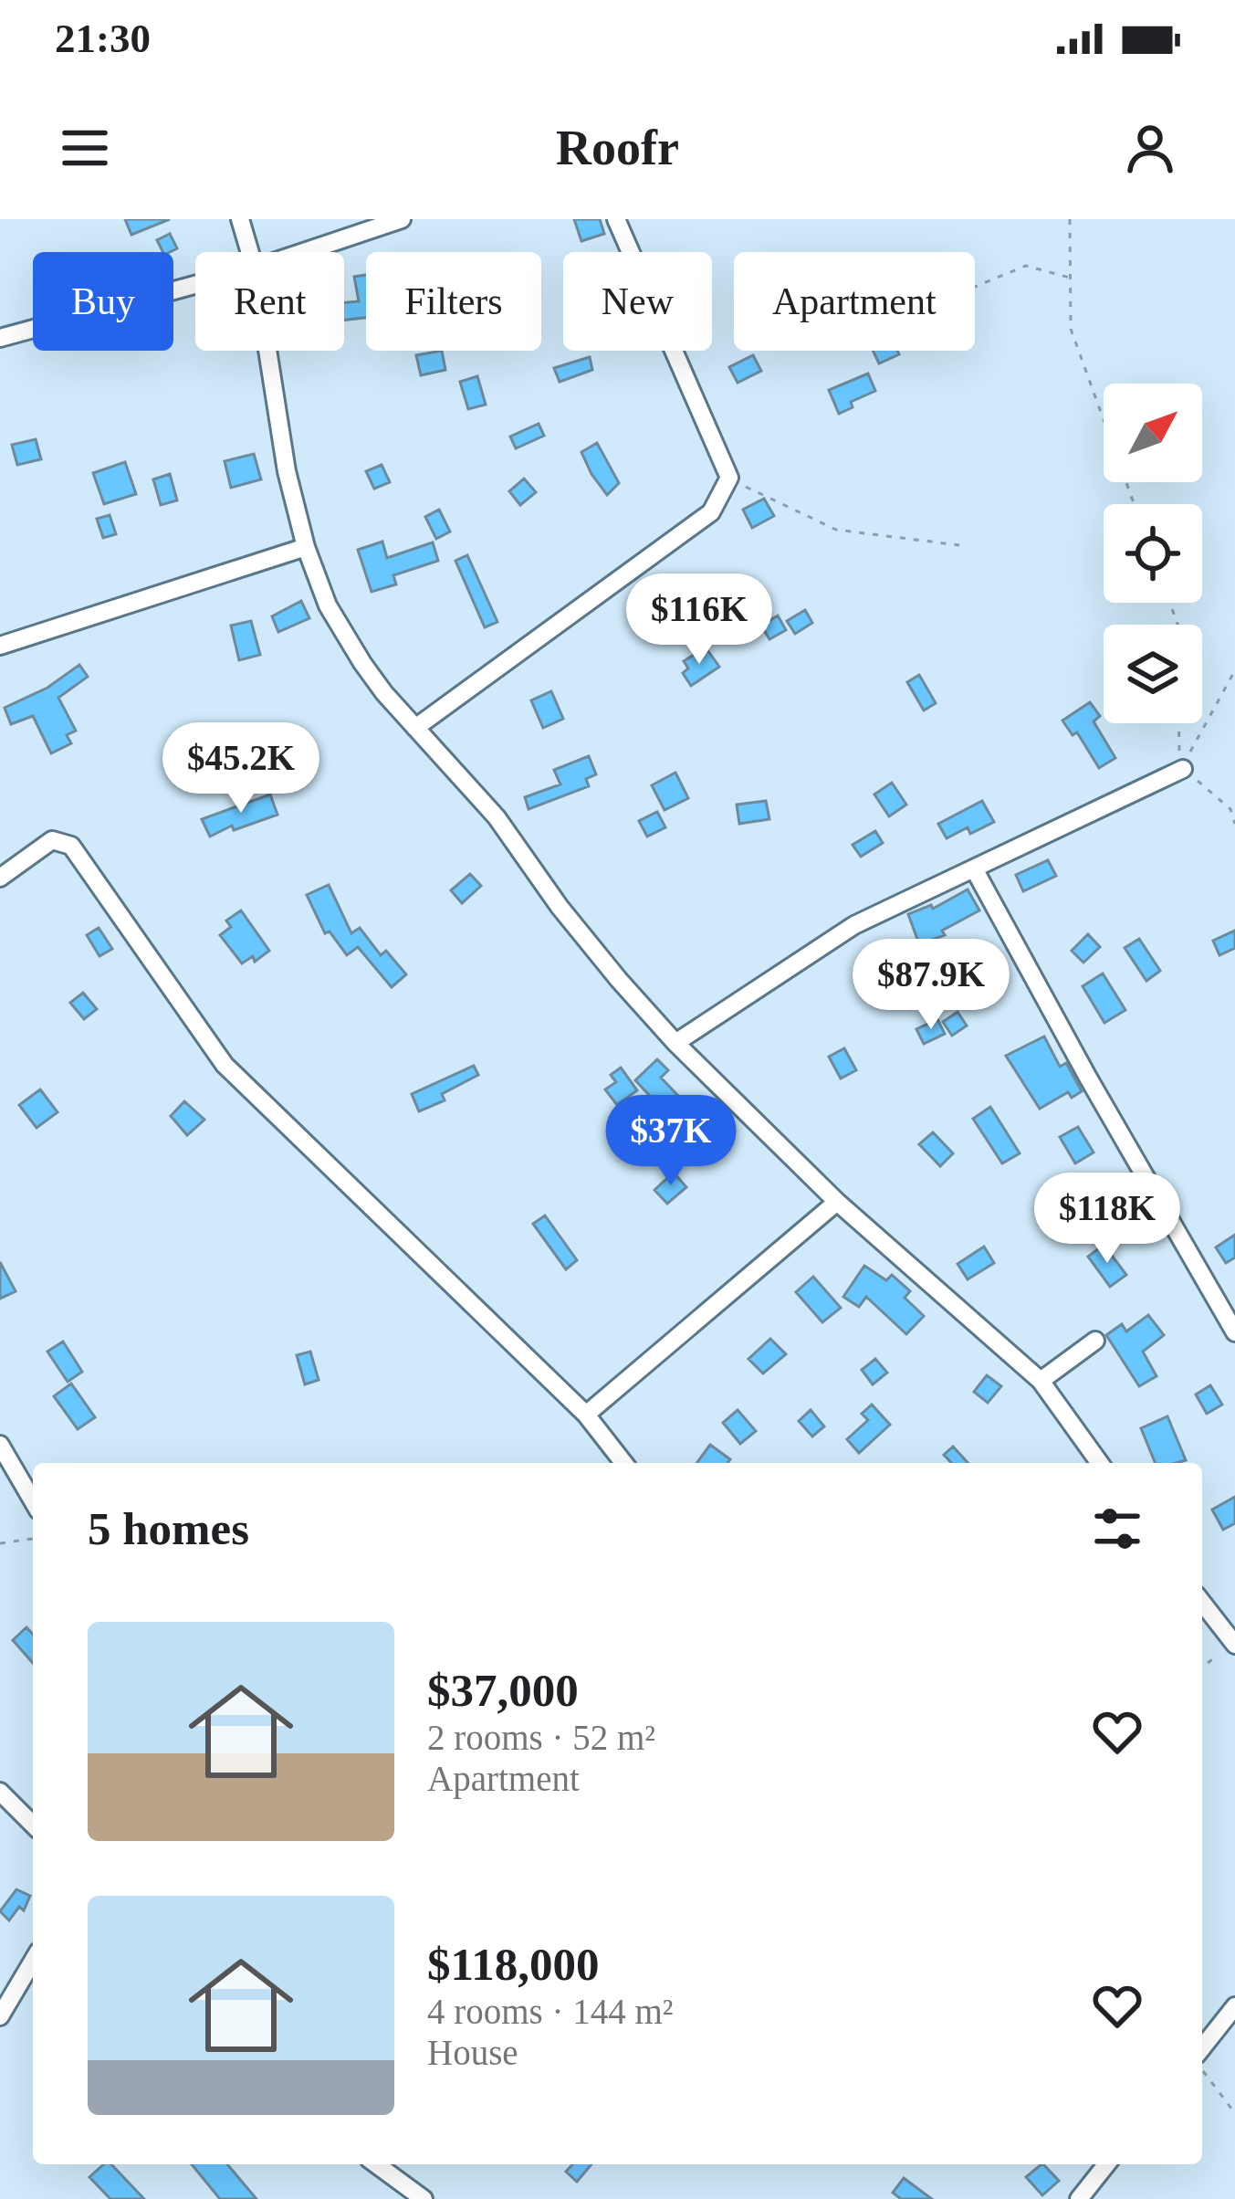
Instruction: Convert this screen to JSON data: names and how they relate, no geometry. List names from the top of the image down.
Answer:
{
  "north": "top right",
  "page": {
    "status": "21:30",
    "header": "Roofr",
    "chip": [
      "Buy",
      "Rent",
      "Filters",
      "New",
      "Apartment"
    ],
    "price": [
      "$116K",
      "$45.2K",
      "$87.9K",
      "$37K",
      "$118K"
    ],
    "heading": "5 homes",
    "list": [
      {
        "name": "$37,000",
        "note": "2 rooms · 52 m² · Apartment"
      },
      {
        "name": "$118,000",
        "note": "4 rooms · 144 m² · House"
      }
    ]
  }
}
